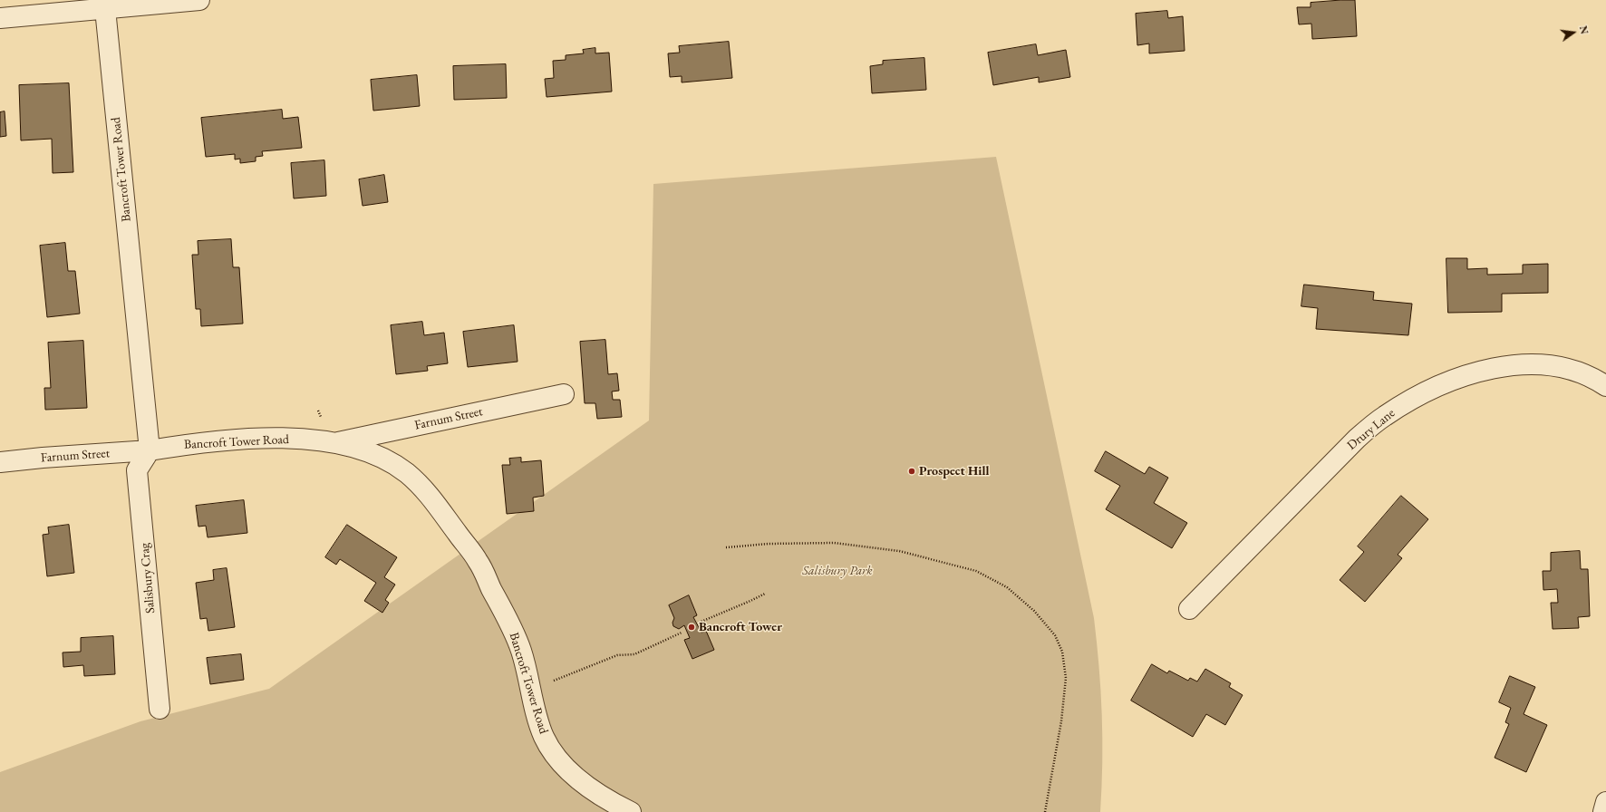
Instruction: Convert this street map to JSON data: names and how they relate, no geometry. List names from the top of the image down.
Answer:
{
  "streets": {
    "street": [
      "Bancroft Tower Road",
      "Farnum Street",
      "Drury Lane",
      "Salisbury Crag"
    ]
  },
  "crossings": [
    ["Bancroft Tower Road", "Farnum Street"],
    ["Bancroft Tower Road", "Salisbury Crag"],
    ["Farnum Street", "Salisbury Crag"]
  ],
  "parks": ["Salisbury Park"],
  "places": ["Prospect Hill", "Bancroft Tower"],
  "north": "right"
}
